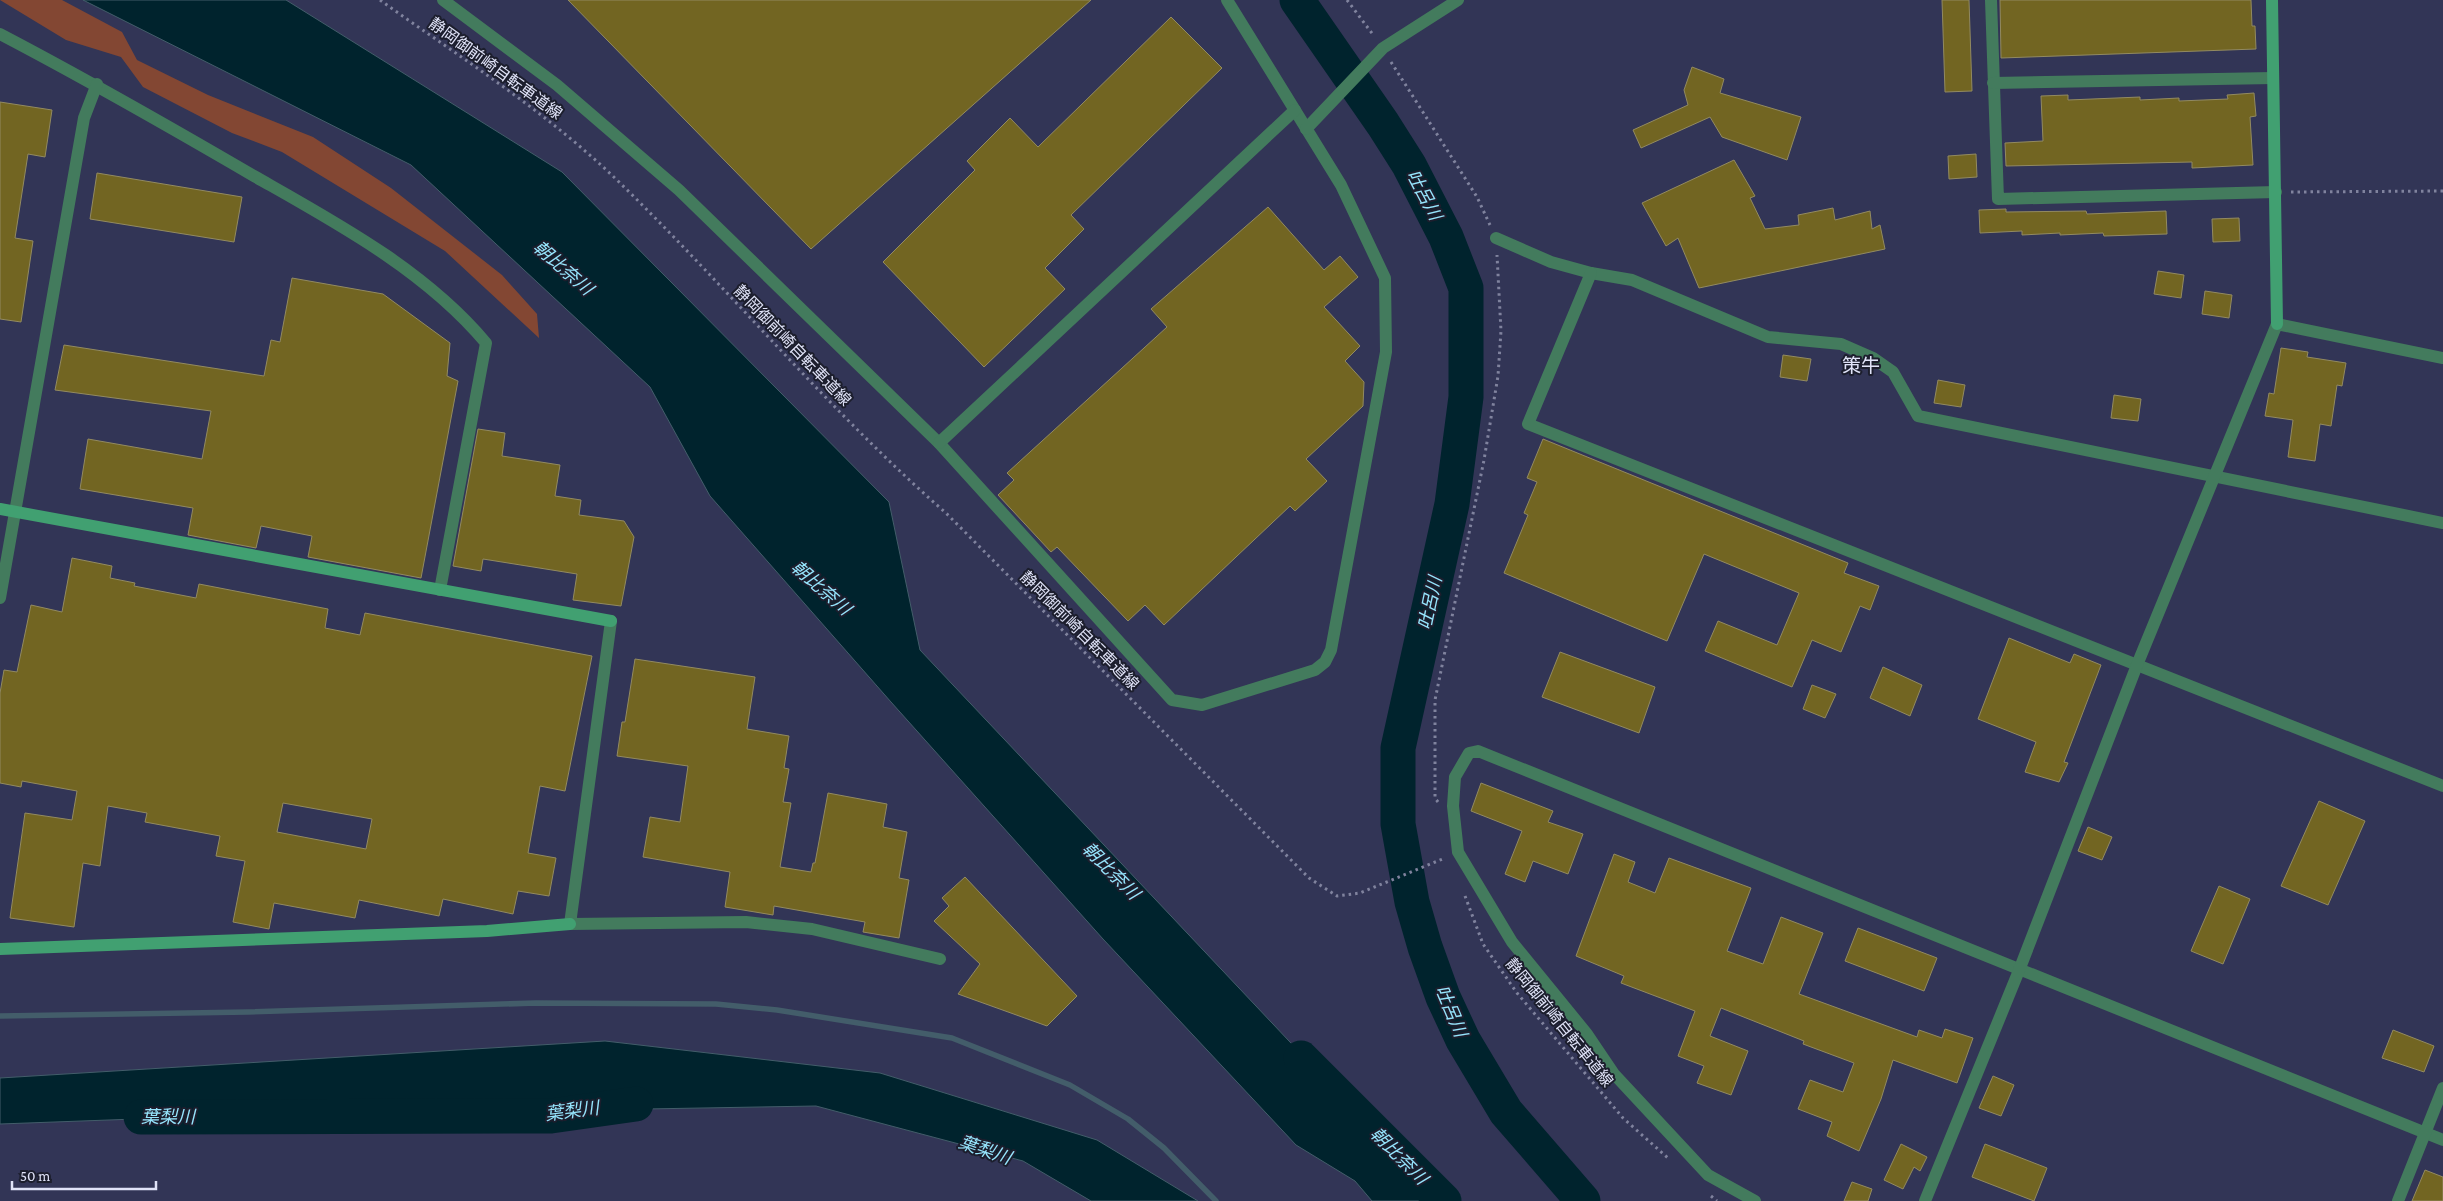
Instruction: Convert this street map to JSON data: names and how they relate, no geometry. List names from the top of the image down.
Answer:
{
  "streets": {
    "path": ["静岡御前崎自転車道線"]
  },
  "districts": ["策牛"],
  "water": ["吐呂川", "朝比奈川", "葉梨川"],
  "scale_bar": "50 m"
}
